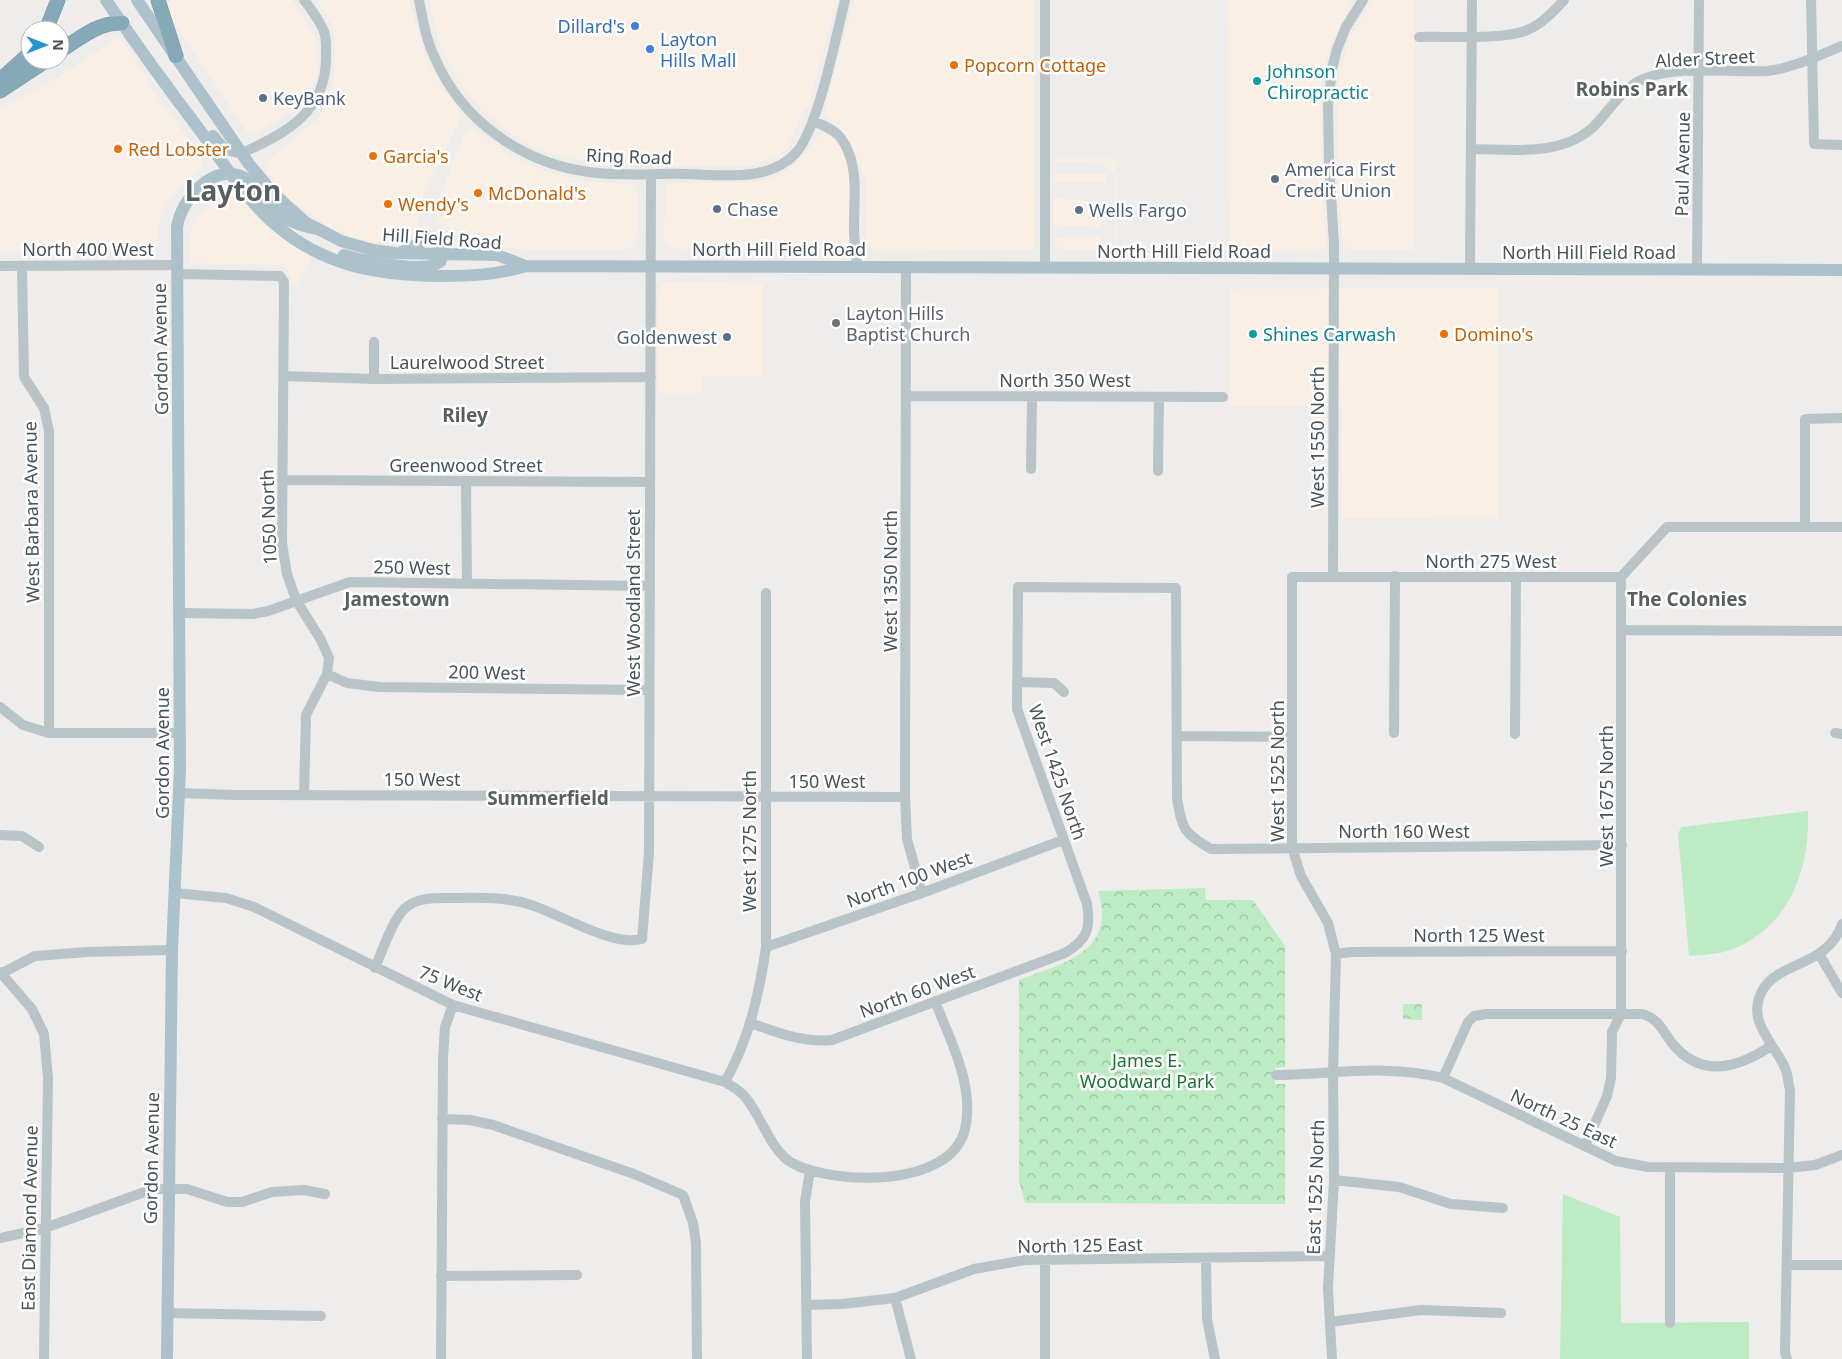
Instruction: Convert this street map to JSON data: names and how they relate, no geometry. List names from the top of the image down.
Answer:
{
  "streets": {
    "main road": ["Hill Field Road", "North Hill Field Road", "Gordon Avenue"],
    "street": [
      "Alder Street",
      "Ring Road",
      "Paul Avenue",
      "North 400 West",
      "Laurelwood Street",
      "North 350 West",
      "West 1550 North",
      "Greenwood Street",
      "West Barbara Avenue",
      "1050 North",
      "North 275 West",
      "250 West",
      "West 1350 North",
      "West Woodland Street",
      "200 West",
      "West 1525 North",
      "West 1425 North",
      "150 West",
      "West 1675 North",
      "North 160 West",
      "West 1275 North",
      "North 100 West",
      "North 125 West",
      "75 West",
      "North 60 West",
      "North 25 East",
      "East 1525 North",
      "East Diamond Avenue",
      "North 125 East"
    ]
  },
  "crossings": [
    ["Alder Street", "Paul Avenue"],
    ["Ring Road", "West Woodland Street"],
    ["Paul Avenue", "North Hill Field Road"],
    ["Hill Field Road", "North Hill Field Road"],
    ["Hill Field Road", "Gordon Avenue"],
    ["North 400 West", "Gordon Avenue"],
    ["North 400 West", "West Barbara Avenue"],
    ["North 400 West", "1050 North"],
    ["North Hill Field Road", "West 1550 North"],
    ["North Hill Field Road", "West 1350 North"],
    ["North Hill Field Road", "West Woodland Street"],
    ["Gordon Avenue", "250 West"],
    ["Gordon Avenue", "150 West"],
    ["Gordon Avenue", "75 West"],
    ["Laurelwood Street", "1050 North"],
    ["Laurelwood Street", "West Woodland Street"],
    ["North 350 West", "West 1350 North"],
    ["West 1550 North", "North 275 West"],
    ["Greenwood Street", "1050 North"],
    ["Greenwood Street", "West Woodland Street"],
    ["1050 North", "250 West"],
    ["1050 North", "200 West"],
    ["North 275 West", "West 1525 North"],
    ["North 275 West", "West 1675 North"],
    ["250 West", "West Woodland Street"],
    ["West 1350 North", "150 West"],
    ["West 1350 North", "North 100 West"],
    ["West Woodland Street", "200 West"],
    ["West Woodland Street", "150 West"],
    ["West Woodland Street", "75 West"],
    ["West 1525 North", "North 160 West"],
    ["West 1525 North", "North 125 West"],
    ["West 1525 North", "East 1525 North"],
    ["West 1425 North", "North 160 West"],
    ["West 1425 North", "North 100 West"],
    ["West 1425 North", "North 60 West"],
    ["150 West", "West 1275 North"],
    ["West 1675 North", "North 160 West"],
    ["West 1675 North", "North 125 West"],
    ["West 1275 North", "North 100 West"],
    ["West 1275 North", "75 West"],
    ["West 1275 North", "North 60 West"],
    ["North 25 East", "East 1525 North"],
    ["East 1525 North", "North 125 East"]
  ],
  "districts": [
    "Robins Park",
    "Layton",
    "Riley",
    "Jamestown",
    "The Colonies",
    "Summerfield"
  ],
  "parks": ["James E. Woodward Park"],
  "places": [
    "Dillard's",
    "Layton Hills Mall",
    "Popcorn Cottage",
    "Johnson Chiropractic",
    "KeyBank",
    "Red Lobster",
    "Garcia's",
    "America First Credit Union",
    "McDonald's",
    "Wendy's",
    "Chase",
    "Wells Fargo",
    "Layton Hills Baptist Church",
    "Shines Carwash",
    "Domino's",
    "Goldenwest"
  ],
  "north": "right"
}
